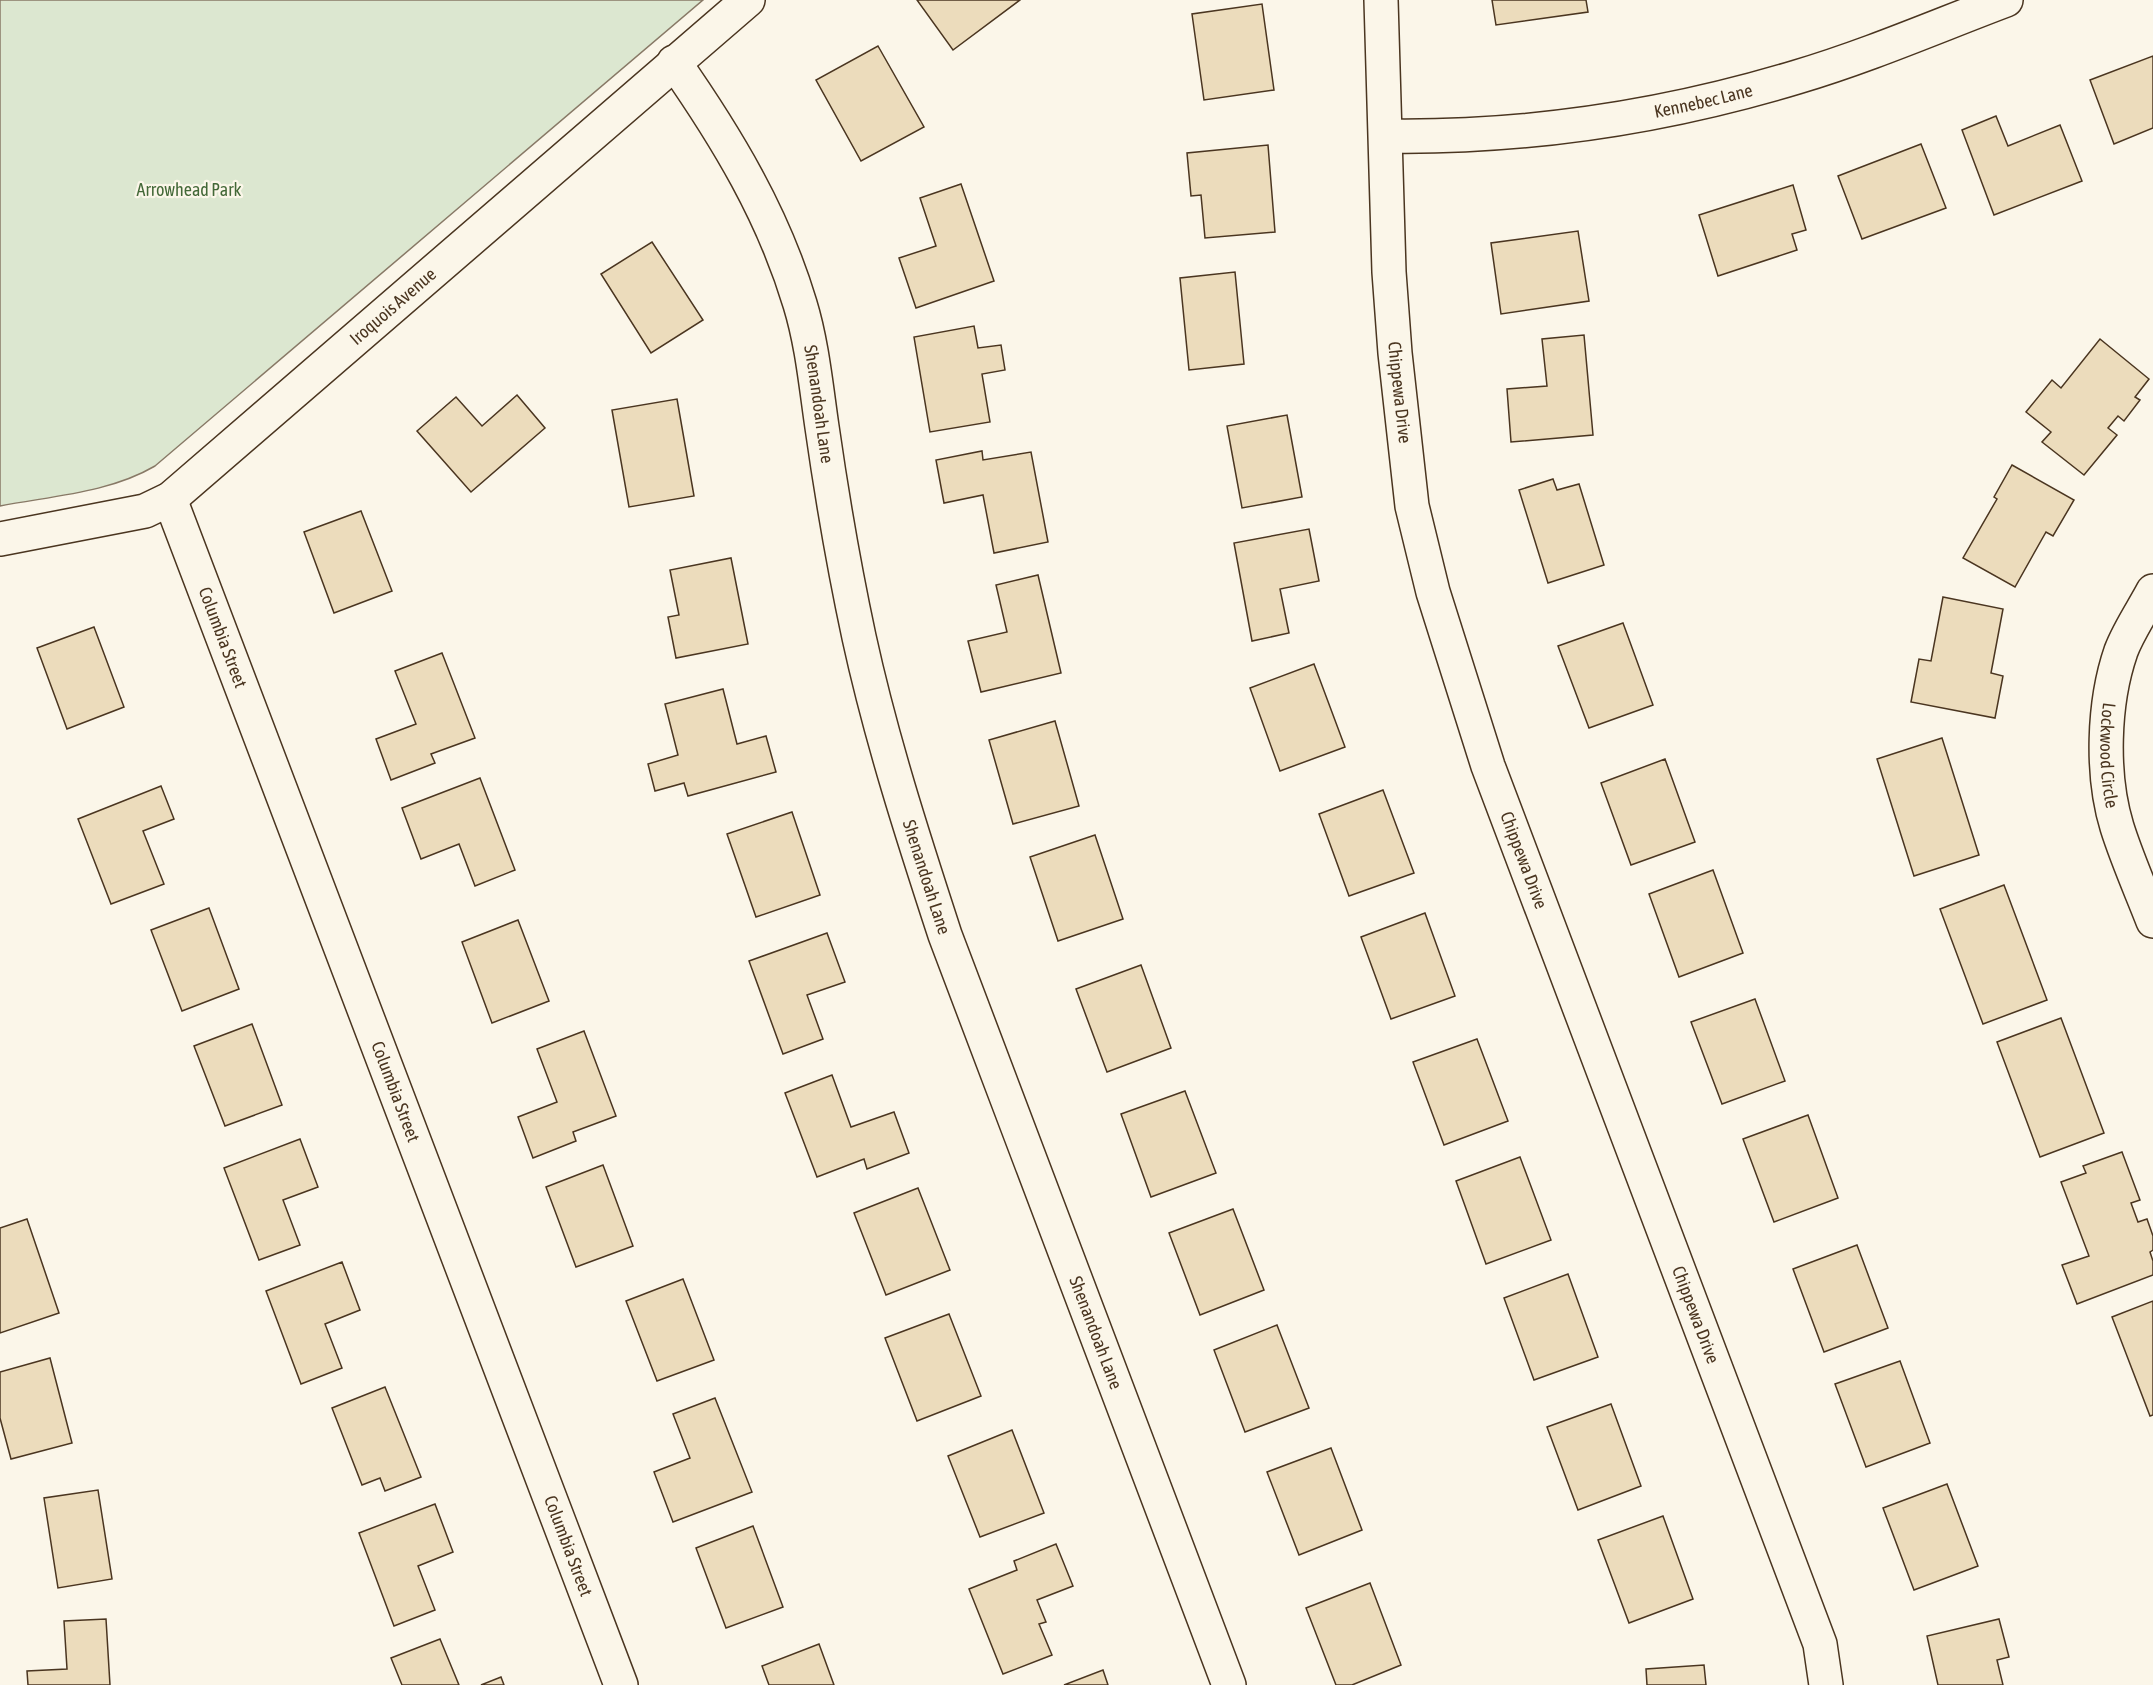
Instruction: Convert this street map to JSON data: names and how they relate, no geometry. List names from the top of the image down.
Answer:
{
  "streets": {
    "street": [
      "Kennebec Lane",
      "Iroquois Avenue",
      "Chippewa Drive",
      "Shenandoah Lane",
      "Columbia Street",
      "Lockwood Circle"
    ]
  },
  "crossings": [
    ["Kennebec Lane", "Chippewa Drive"],
    ["Iroquois Avenue", "Shenandoah Lane"],
    ["Iroquois Avenue", "Columbia Street"]
  ],
  "parks": ["Arrowhead Park"]
}
